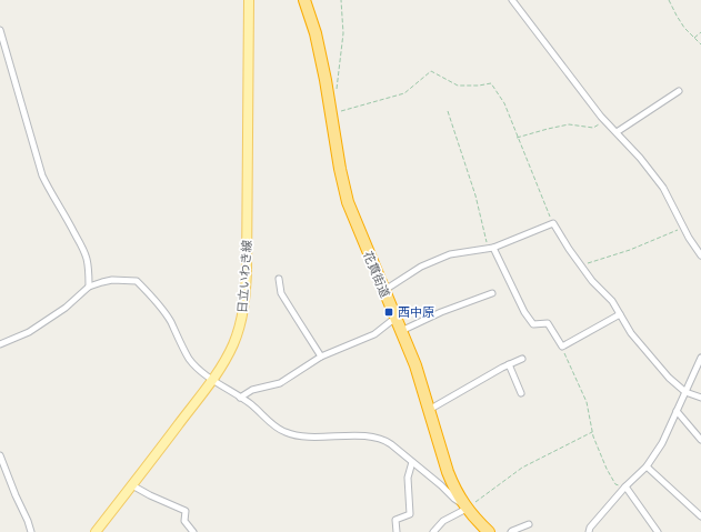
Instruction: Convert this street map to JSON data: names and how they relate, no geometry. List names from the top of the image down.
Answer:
{
  "streets": {
    "highway": ["花貫街道"],
    "main road": ["日立いわき線"]
  },
  "places": {
    "transit": ["西中原"]
  }
}
